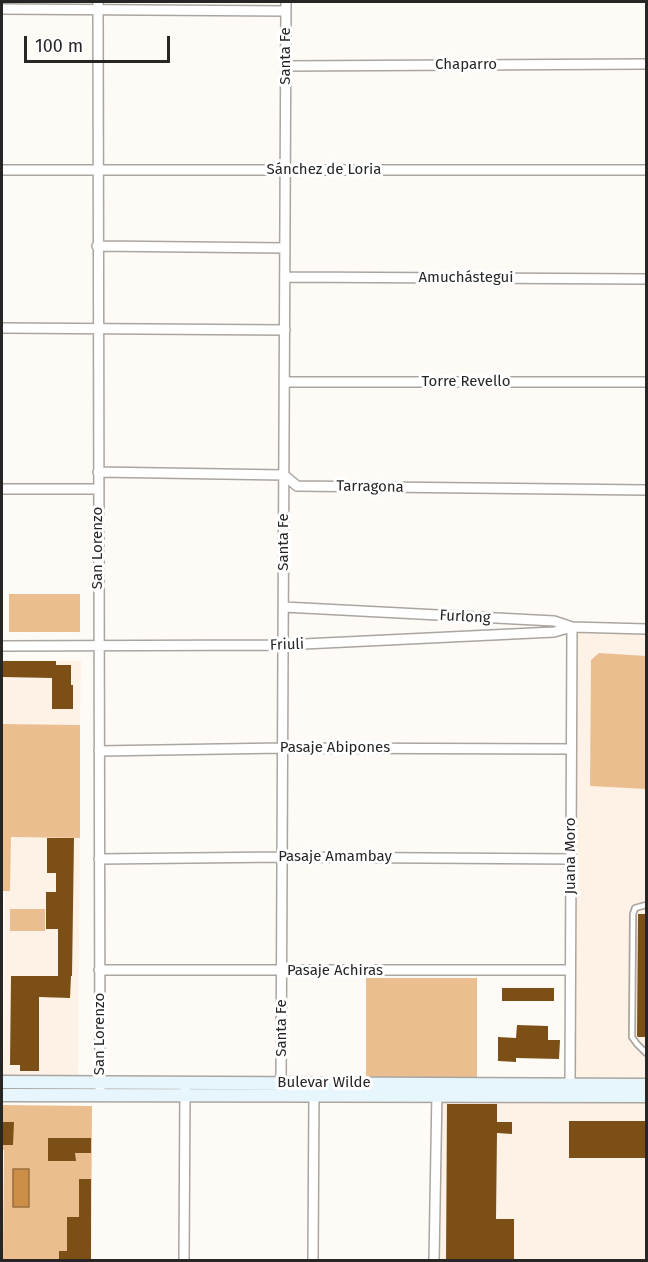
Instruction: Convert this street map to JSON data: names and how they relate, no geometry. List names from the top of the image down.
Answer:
{
  "streets": {
    "main road": ["Bulevar Wilde"],
    "street": [
      "Santa Fe",
      "Chaparro",
      "Sánchez de Loria",
      "Amuchástegui",
      "Torre Revello",
      "Tarragona",
      "San Lorenzo",
      "Furlong",
      "Friuli",
      "Pasaje Abipones",
      "Juana Moro",
      "Pasaje Amambay",
      "Pasaje Achiras"
    ]
  },
  "crossings": [
    ["Santa Fe", "Chaparro"],
    ["Santa Fe", "Sánchez de Loria"],
    ["Santa Fe", "Amuchástegui"],
    ["Santa Fe", "Torre Revello"],
    ["Santa Fe", "Tarragona"],
    ["Santa Fe", "Furlong"],
    ["Santa Fe", "Friuli"],
    ["Santa Fe", "Pasaje Abipones"],
    ["Santa Fe", "Pasaje Amambay"],
    ["Santa Fe", "Pasaje Achiras"],
    ["Santa Fe", "Bulevar Wilde"],
    ["Sánchez de Loria", "San Lorenzo"],
    ["Tarragona", "San Lorenzo"],
    ["San Lorenzo", "Friuli"],
    ["San Lorenzo", "Pasaje Abipones"],
    ["San Lorenzo", "Pasaje Amambay"],
    ["San Lorenzo", "Pasaje Achiras"],
    ["San Lorenzo", "Bulevar Wilde"],
    ["Furlong", "Friuli"],
    ["Furlong", "Juana Moro"],
    ["Friuli", "Juana Moro"],
    ["Pasaje Abipones", "Juana Moro"],
    ["Juana Moro", "Pasaje Amambay"],
    ["Juana Moro", "Pasaje Achiras"],
    ["Juana Moro", "Bulevar Wilde"]
  ],
  "scale_bar": "100 m"
}
